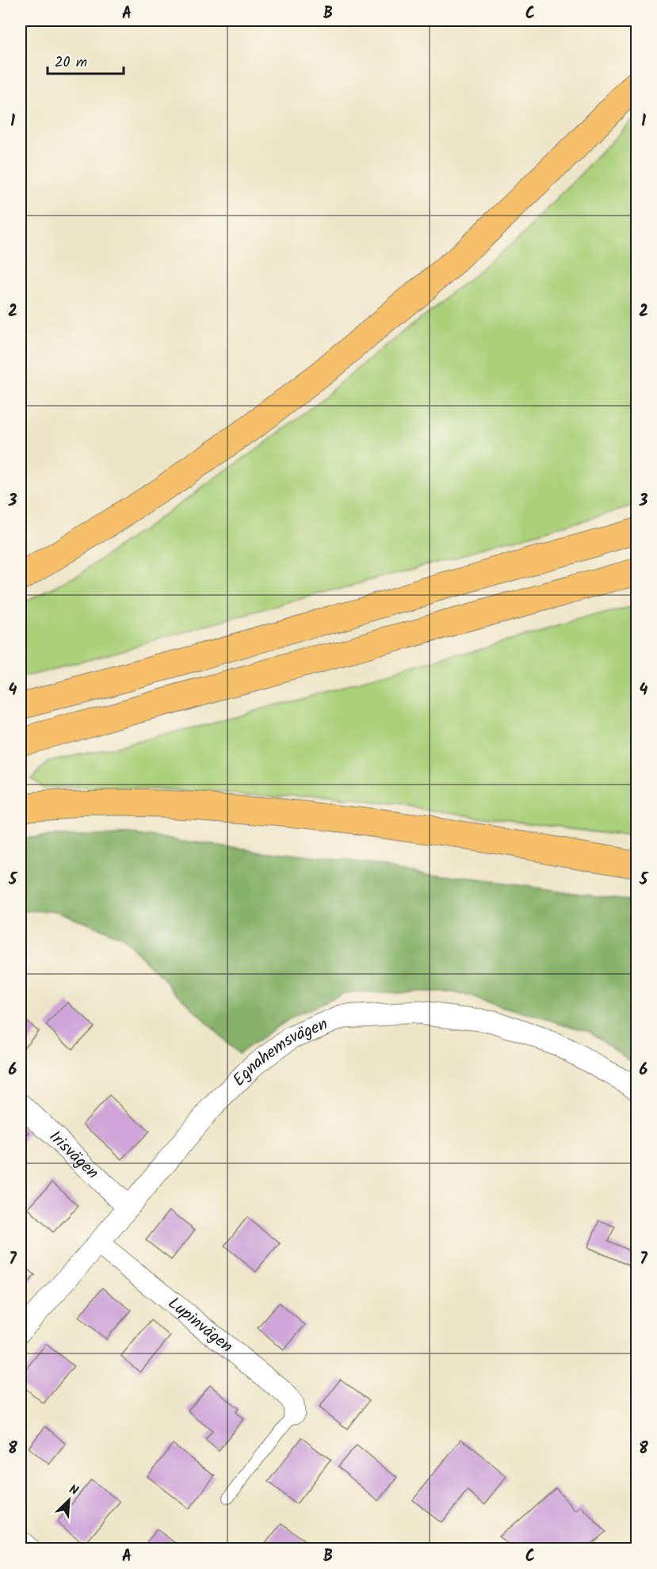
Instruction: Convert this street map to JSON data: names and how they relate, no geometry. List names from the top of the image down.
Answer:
{
  "streets": {
    "street": ["Egnahemsvägen", "Irisvägen", "Lupinvägen"]
  },
  "crossings": [
    ["Egnahemsvägen", "Irisvägen"],
    ["Egnahemsvägen", "Lupinvägen"]
  ],
  "scale_bar": "20 m",
  "north": "top right",
  "grid": {
    "columns": ["A", "B", "C"],
    "rows": [
      "1",
      "2",
      "3",
      "4",
      "5",
      "6",
      "7",
      "8"
    ]
  }
}
